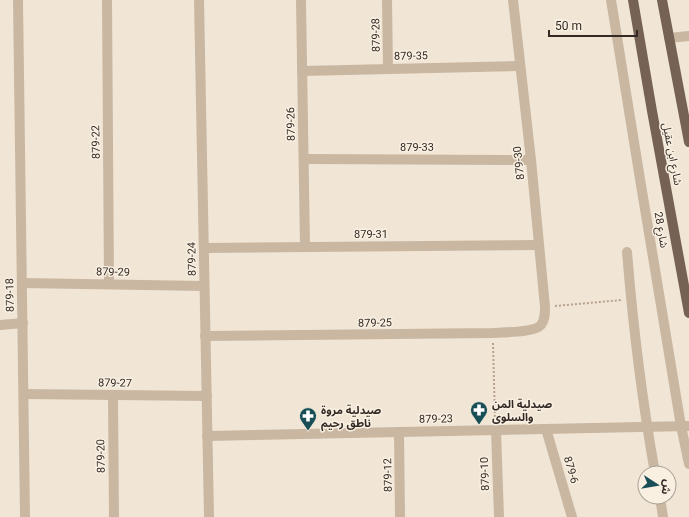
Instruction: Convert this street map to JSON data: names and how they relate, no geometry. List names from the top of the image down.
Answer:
{
  "streets": {
    "main road": ["شارع ابن عقيل"],
    "street": [
      "879-28",
      "879-35",
      "879-26",
      "879-22",
      "879-33",
      "879-30",
      "شارع 28",
      "879-31",
      "879-24",
      "879-29",
      "879-18",
      "879-25",
      "879-27",
      "879-23",
      "879-20",
      "879-6",
      "879-10",
      "879-12"
    ]
  },
  "crossings": [
    ["879-28", "879-35"],
    ["879-35", "879-26"],
    ["879-35", "879-30"],
    ["879-26", "879-33"],
    ["879-26", "879-31"],
    ["879-22", "879-29"],
    ["879-33", "879-30"],
    ["879-30", "879-31"],
    ["879-30", "879-25"],
    ["شارع 28", "879-23"],
    ["879-31", "879-24"],
    ["879-24", "879-29"],
    ["879-24", "879-25"],
    ["879-24", "879-27"],
    ["879-24", "879-23"],
    ["879-29", "879-18"],
    ["879-18", "879-27"],
    ["879-27", "879-20"],
    ["879-23", "879-6"],
    ["879-23", "879-10"],
    ["879-23", "879-12"]
  ],
  "places": {
    "pharmacy": ["صيدلية المن والسلوى", "صيدلية مروة ناطق رحيم"]
  },
  "scale_bar": "50 m",
  "north": "right"
}
